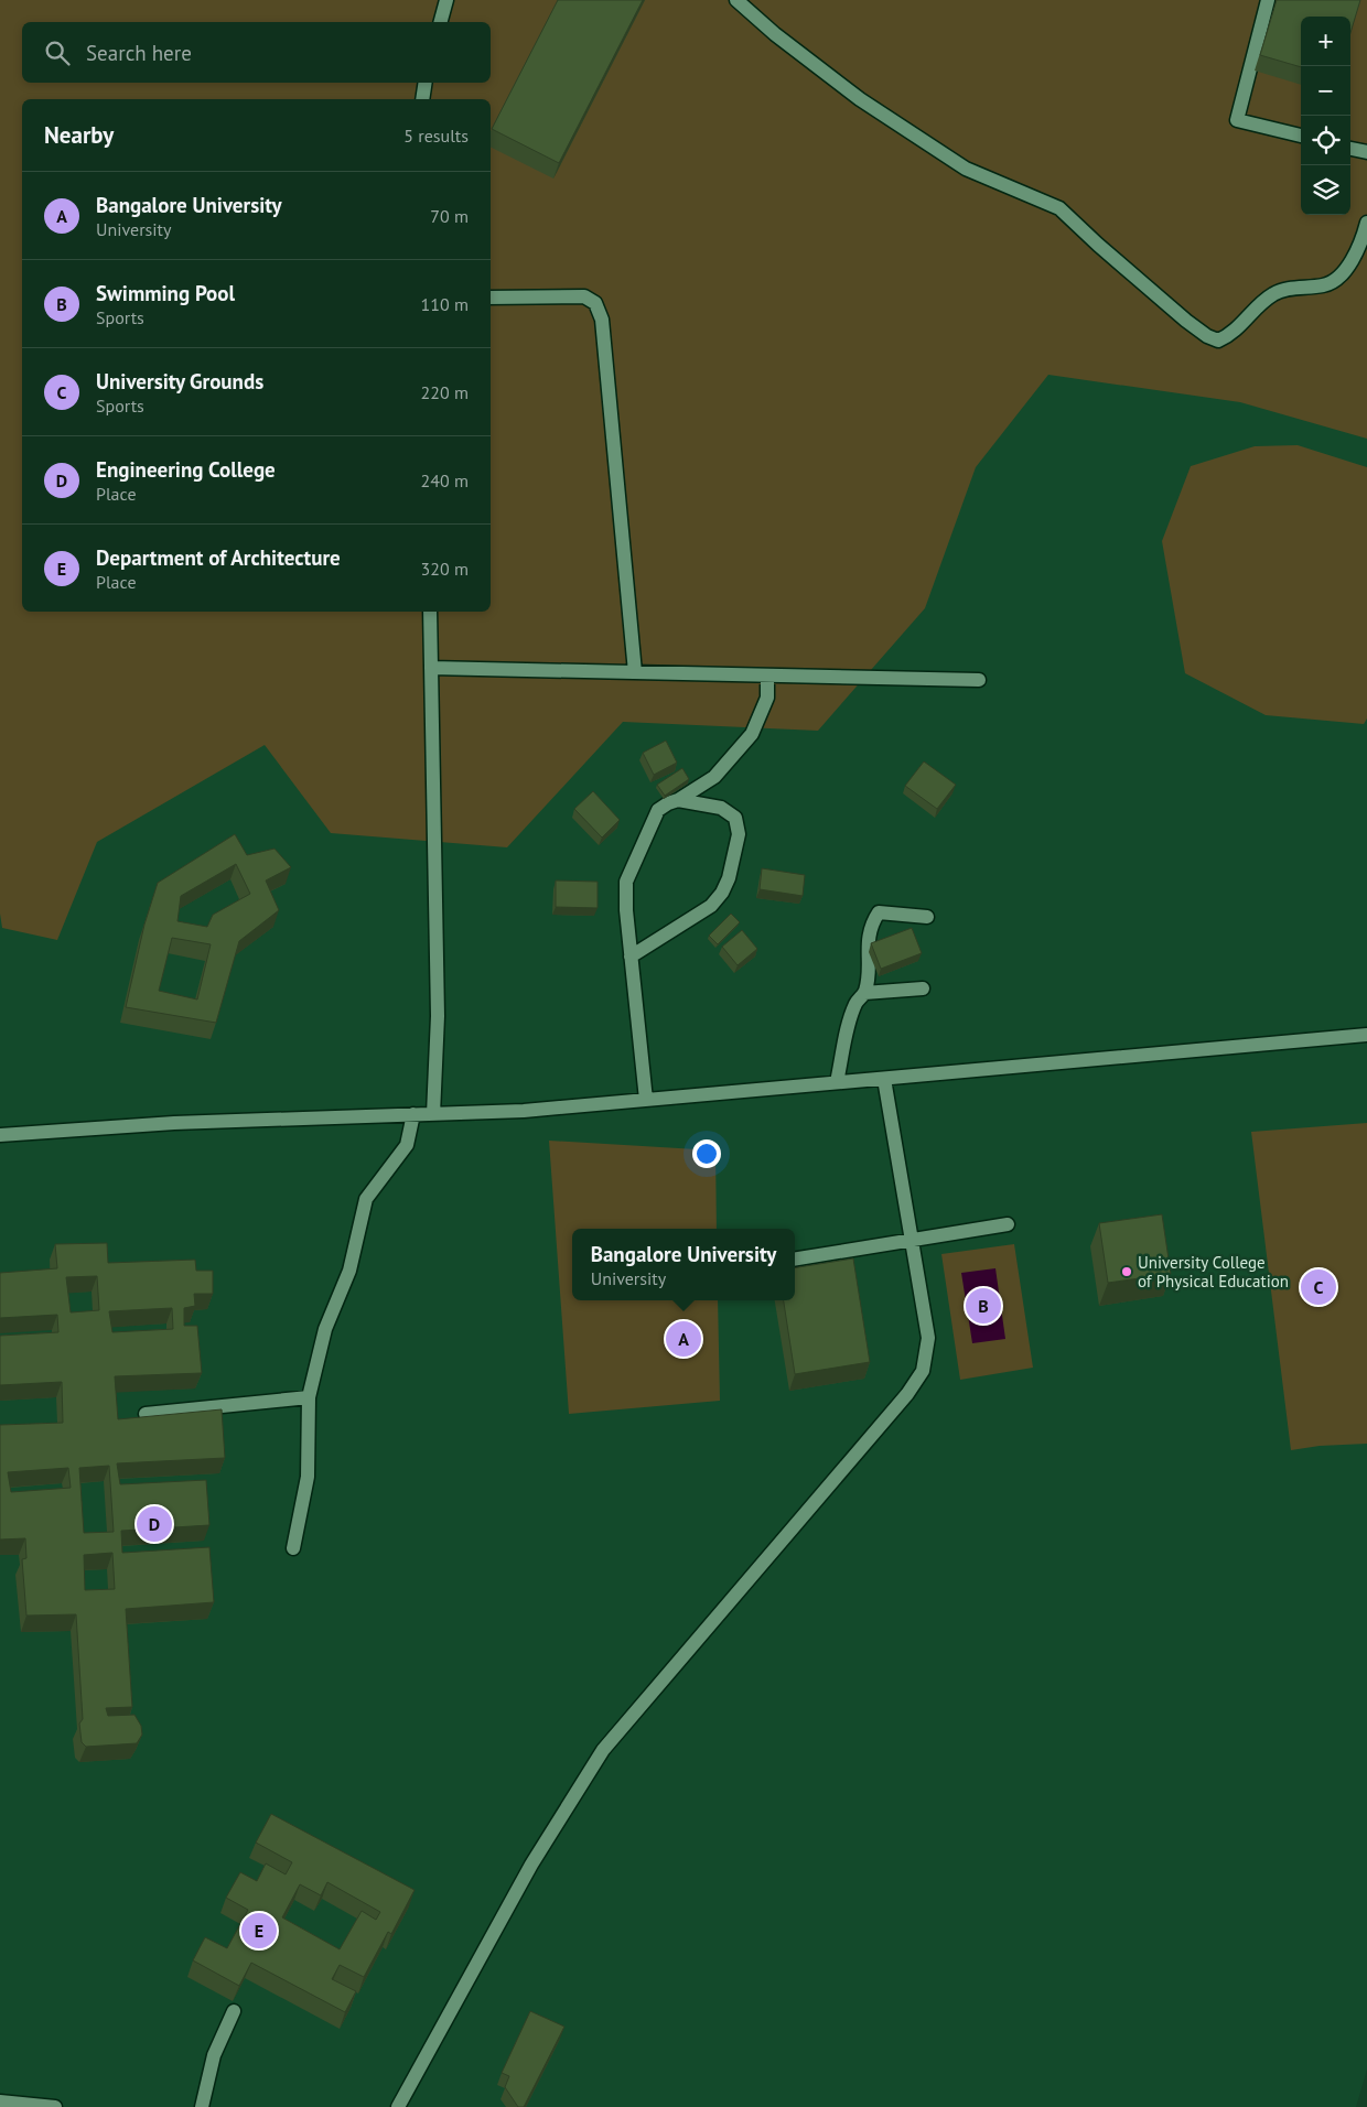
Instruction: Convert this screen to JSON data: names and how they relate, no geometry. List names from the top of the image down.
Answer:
{
  "places": ["University College of Physical Education"],
  "page": {
    "map_buttons": ["+", "−"],
    "search": "Search here",
    "heading": ["Nearby", "5 results"],
    "list": [
      {
        "mark": "A",
        "name": "Bangalore University",
        "note": "University",
        "value": "70 m"
      },
      {
        "mark": "B",
        "name": "Swimming Pool",
        "note": "Sports",
        "value": "110 m"
      },
      {
        "mark": "C",
        "name": "University Grounds",
        "note": "Sports",
        "value": "220 m"
      },
      {
        "mark": "D",
        "name": "Engineering College",
        "note": "Place",
        "value": "240 m"
      },
      {
        "mark": "E",
        "name": "Department of Architecture",
        "note": "Place",
        "value": "320 m"
      }
    ],
    "popup": ["Bangalore University", "University"],
    "pins": [
      "C",
      "B",
      "A",
      "D",
      "E"
    ]
  }
}
